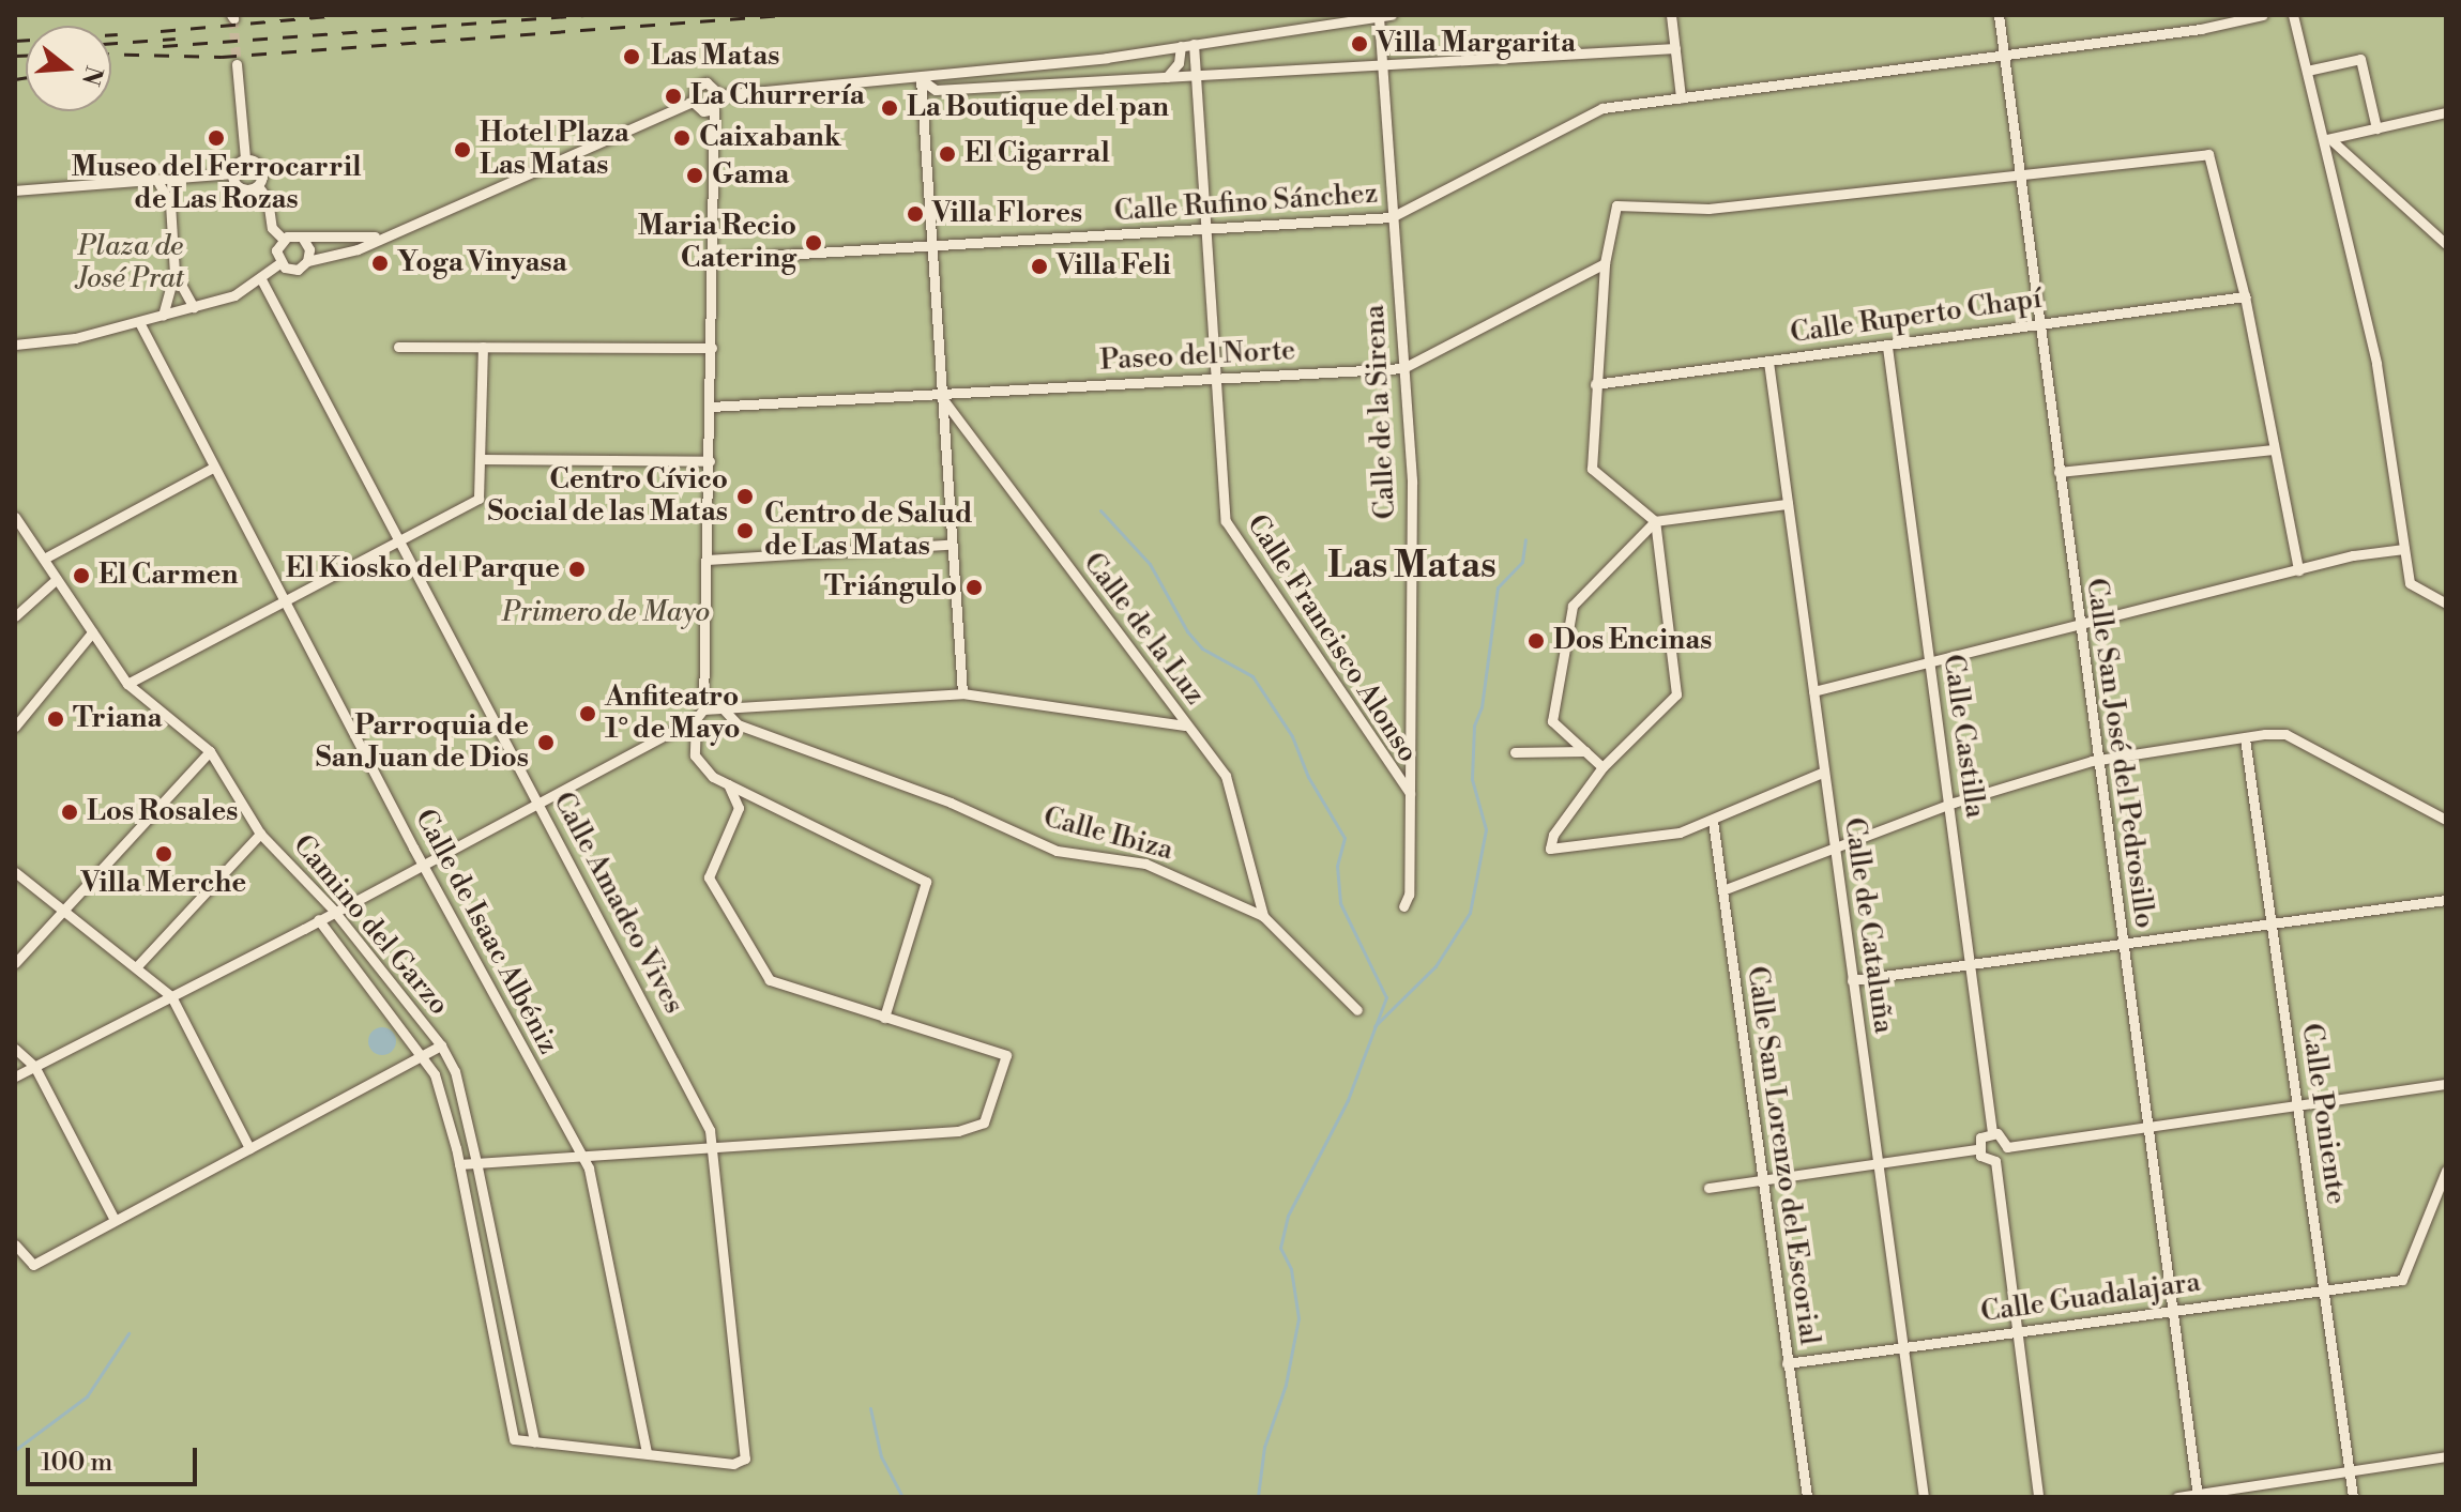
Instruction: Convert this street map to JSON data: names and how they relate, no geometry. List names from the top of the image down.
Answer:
{
  "streets": {
    "street": [
      "Calle Rufino Sánchez",
      "Calle Ruperto Chapí",
      "Paseo del Norte",
      "Calle de la Sirena",
      "Calle de la Luz",
      "Calle Francisco Alonso",
      "Calle Castilla",
      "Calle San José del Pedrosillo",
      "Calle Ibiza",
      "Calle Amadeo Vives",
      "Camino del Garzo",
      "Calle de Cataluña",
      "Calle de Isaac Albéniz",
      "Calle Poniente",
      "Calle San Lorenzo del Escorial",
      "Calle Guadalajara"
    ]
  },
  "crossings": [
    ["Calle Rufino Sánchez", "Calle de la Sirena"],
    ["Calle Rufino Sánchez", "Calle Francisco Alonso"],
    ["Calle Rufino Sánchez", "Calle San José del Pedrosillo"],
    ["Calle Ruperto Chapí", "Calle Castilla"],
    ["Calle Ruperto Chapí", "Calle San José del Pedrosillo"],
    ["Calle Ruperto Chapí", "Calle de Cataluña"],
    ["Paseo del Norte", "Calle de la Sirena"],
    ["Paseo del Norte", "Calle de la Luz"],
    ["Paseo del Norte", "Calle Francisco Alonso"],
    ["Calle de la Sirena", "Calle Francisco Alonso"],
    ["Calle de la Luz", "Calle Ibiza"],
    ["Calle San José del Pedrosillo", "Calle Guadalajara"],
    ["Calle Amadeo Vives", "Calle de Isaac Albéniz"],
    ["Calle de Cataluña", "Calle Guadalajara"],
    ["Calle Poniente", "Calle Guadalajara"],
    ["Calle San Lorenzo del Escorial", "Calle Guadalajara"]
  ],
  "districts": ["Las Matas"],
  "parks": ["Plaza de José Prat", "Primero de Mayo"],
  "places": [
    "Villa Margarita",
    "Las Matas",
    "La Churrería",
    "La Boutique del pan",
    "Museo del Ferrocarril de Las Rozas",
    "Caixabank",
    "Hotel Plaza Las Matas",
    "El Cigarral",
    "Gama",
    "Villa Flores",
    "Maria Recio Catering",
    "Yoga Vinyasa",
    "Villa Feli",
    "Centro Cívico Social de las Matas",
    "Centro de Salud de Las Matas",
    "El Kiosko del Parque",
    "El Carmen",
    "Triángulo",
    "Dos Encinas",
    "Anfiteatro 1° de Mayo",
    "Triana",
    "Parroquia de San Juan de Dios",
    "Los Rosales",
    "Villa Merche"
  ],
  "scale_bar": "100 m",
  "north": "right"
}
